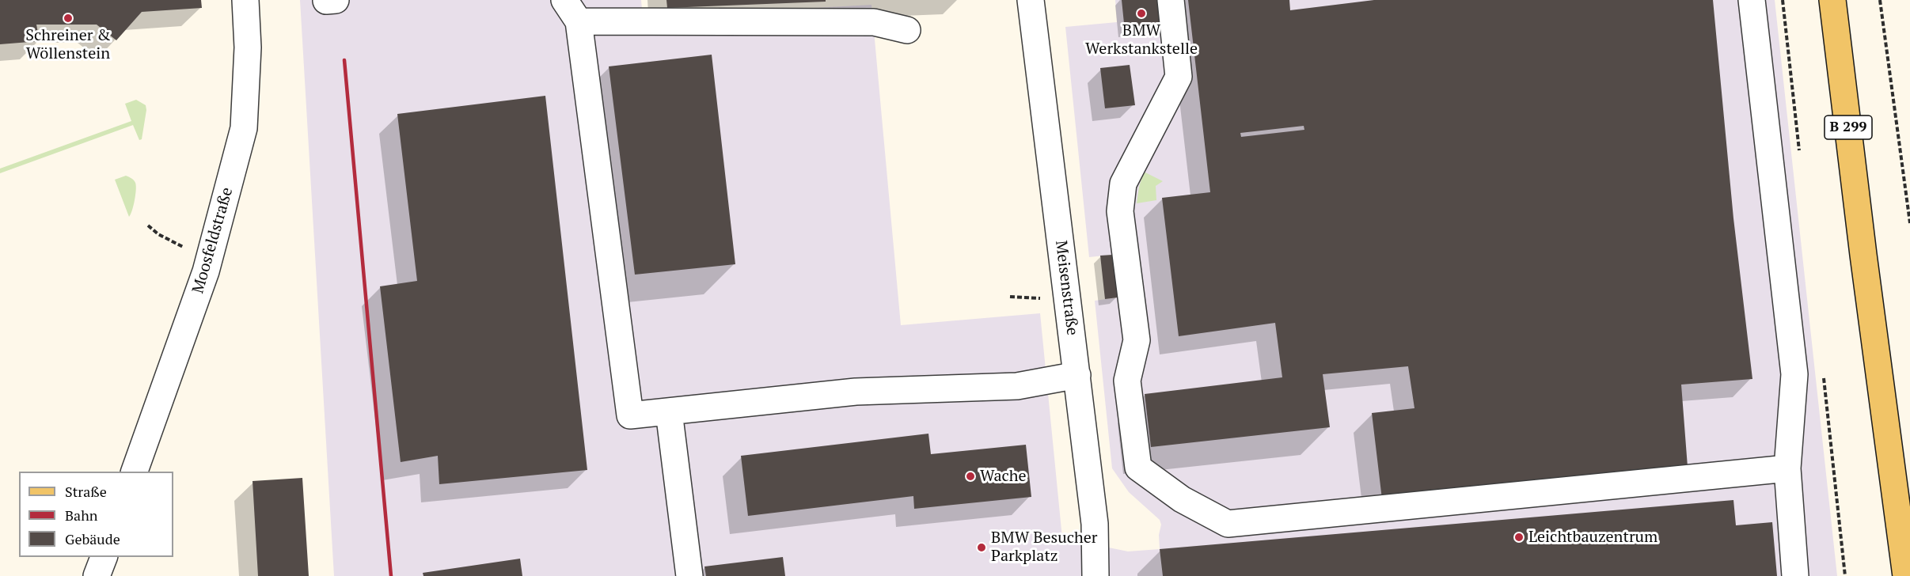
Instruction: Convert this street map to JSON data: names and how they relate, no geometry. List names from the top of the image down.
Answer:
{
  "streets": {
    "main road": ["B 299"],
    "street": ["Moosfeldstraße", "Meisenstraße"]
  },
  "places": [
    "BMW Werkstankstelle",
    "Schreiner & Wöllenstein",
    "Wache",
    "Leichtbauzentrum",
    "BMW Besucher Parkplatz"
  ],
  "legend": ["Straße", "Bahn", "Gebäude"]
}
